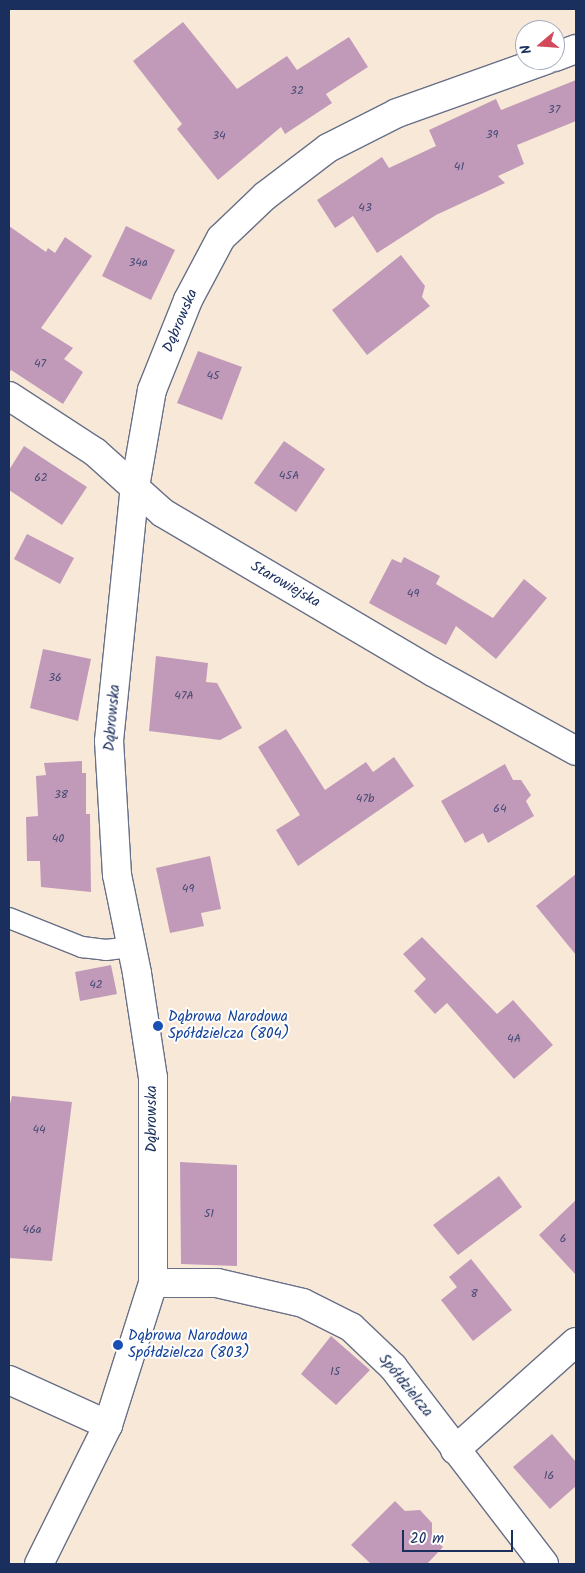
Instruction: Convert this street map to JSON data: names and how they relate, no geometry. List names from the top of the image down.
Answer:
{
  "streets": {
    "street": ["Dąbrowska", "Starowiejska", "Spółdzielcza"]
  },
  "crossings": [
    ["Dąbrowska", "Starowiejska"],
    ["Dąbrowska", "Spółdzielcza"]
  ],
  "places": ["Dąbrowa Narodowa Spółdzielcza (804)", "Dąbrowa Narodowa Spółdzielcza (803)"],
  "house_numbers": [
    "32",
    "37",
    "39",
    "34",
    "41",
    "43",
    "34a",
    "47",
    "45",
    "45A",
    "62",
    "49",
    "36",
    "47A",
    "38",
    "47b",
    "64",
    "40",
    "49",
    "42",
    "4A",
    "44",
    "51",
    "46a",
    "6",
    "8",
    "15",
    "16"
  ],
  "scale_bar": "20 m",
  "north": "left"
}
